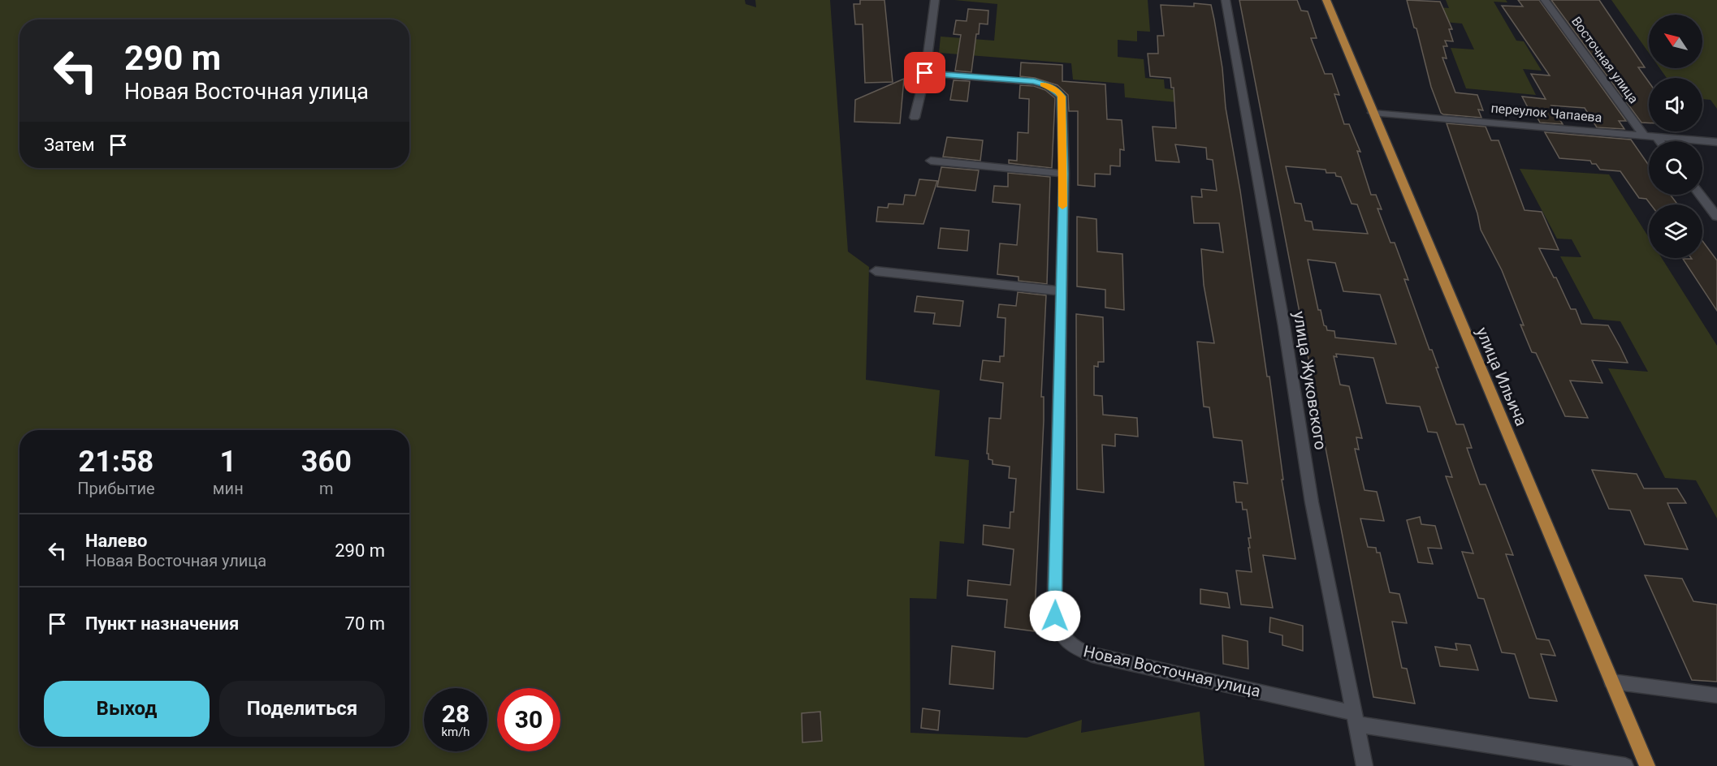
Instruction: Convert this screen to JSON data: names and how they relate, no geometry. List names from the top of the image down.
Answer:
{
  "streets": {
    "main road": ["улица Ильича"],
    "street": [
      "Восточная улица",
      "переулок Чапаева",
      "улица Жуковского",
      "Новая Восточная улица"
    ]
  },
  "crossings": [
    ["Восточная улица", "переулок Чапаева"],
    ["переулок Чапаева", "улица Ильича"],
    ["улица Жуковского", "Новая Восточная улица"]
  ],
  "north": "top left",
  "page": {
    "turn": ["290 m", "Новая Восточная улица"],
    "then": "Затем",
    "eta": [
      "21:58",
      "Прибытие",
      "1",
      "мин",
      "360",
      "m"
    ],
    "list": [
      {
        "name": "Налево",
        "note": "Новая Восточная улица",
        "value": "290 m"
      },
      {
        "name": "Пункт назначения",
        "value": "70 m"
      }
    ],
    "buttons": ["Выход", "Поделиться"],
    "speed": "28 km/h",
    "limit": "30"
  }
}
